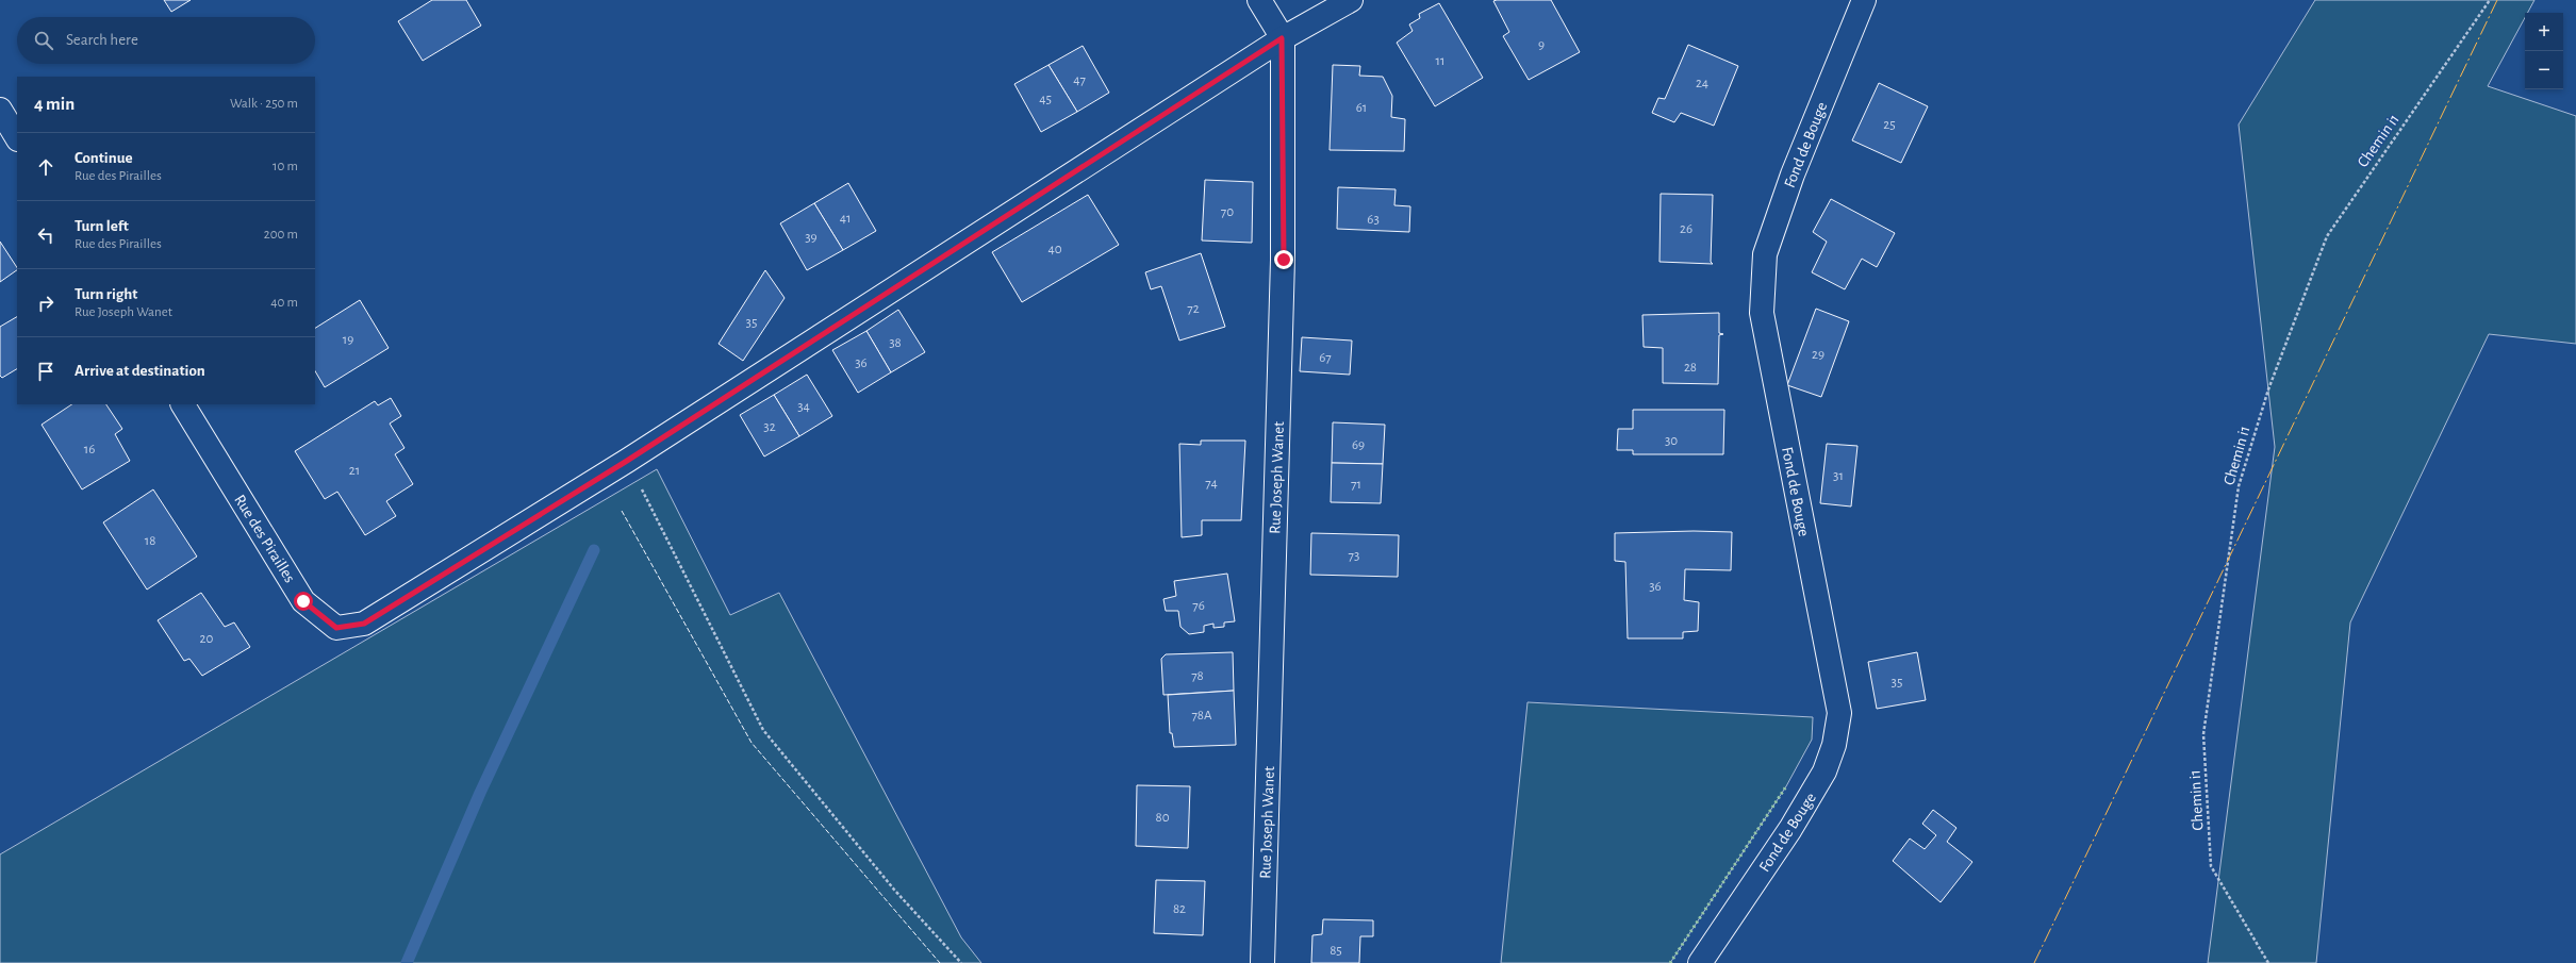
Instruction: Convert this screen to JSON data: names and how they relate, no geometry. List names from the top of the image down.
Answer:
{
  "streets": {
    "street": ["Fond de Bouge", "Rue Joseph Wanet", "Rue des Pirailles"],
    "path": ["Chemin i1"]
  },
  "crossings": [
    ["Rue Joseph Wanet", "Rue des Pirailles"]
  ],
  "house_numbers": [
    "9",
    "11",
    "47",
    "24",
    "45",
    "61",
    "25",
    "70",
    "41",
    "63",
    "26",
    "39",
    "40",
    "72",
    "35",
    "19",
    "38",
    "29",
    "67",
    "36",
    "28",
    "34",
    "32",
    "30",
    "69",
    "16",
    "21",
    "31",
    "74",
    "71",
    "18",
    "73",
    "36",
    "76",
    "20",
    "78",
    "35",
    "78A",
    "80",
    "82",
    "85"
  ],
  "page": {
    "map_buttons": ["+", "−"],
    "search": "Search here",
    "heading": ["4 min", "Walk · 250 m"],
    "list": [
      ["Continue", "Rue des Pirailles", "10 m"],
      ["Turn left", "Rue des Pirailles", "200 m"],
      ["Turn right", "Rue Joseph Wanet", "40 m"],
      "Arrive at destination"
    ]
  }
}
